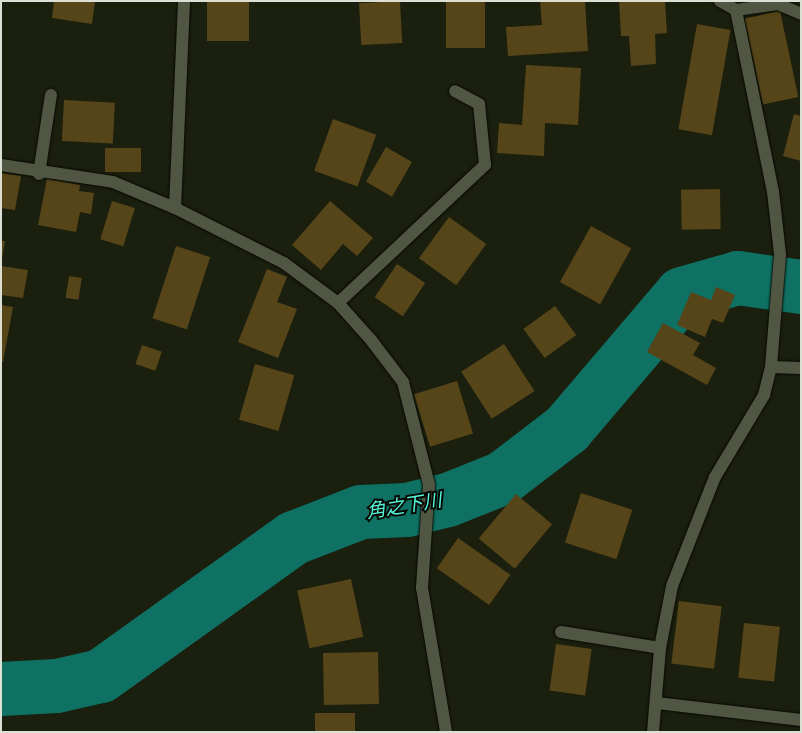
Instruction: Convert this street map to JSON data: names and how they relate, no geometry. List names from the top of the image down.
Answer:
{
  "water": ["角之下川"]
}
